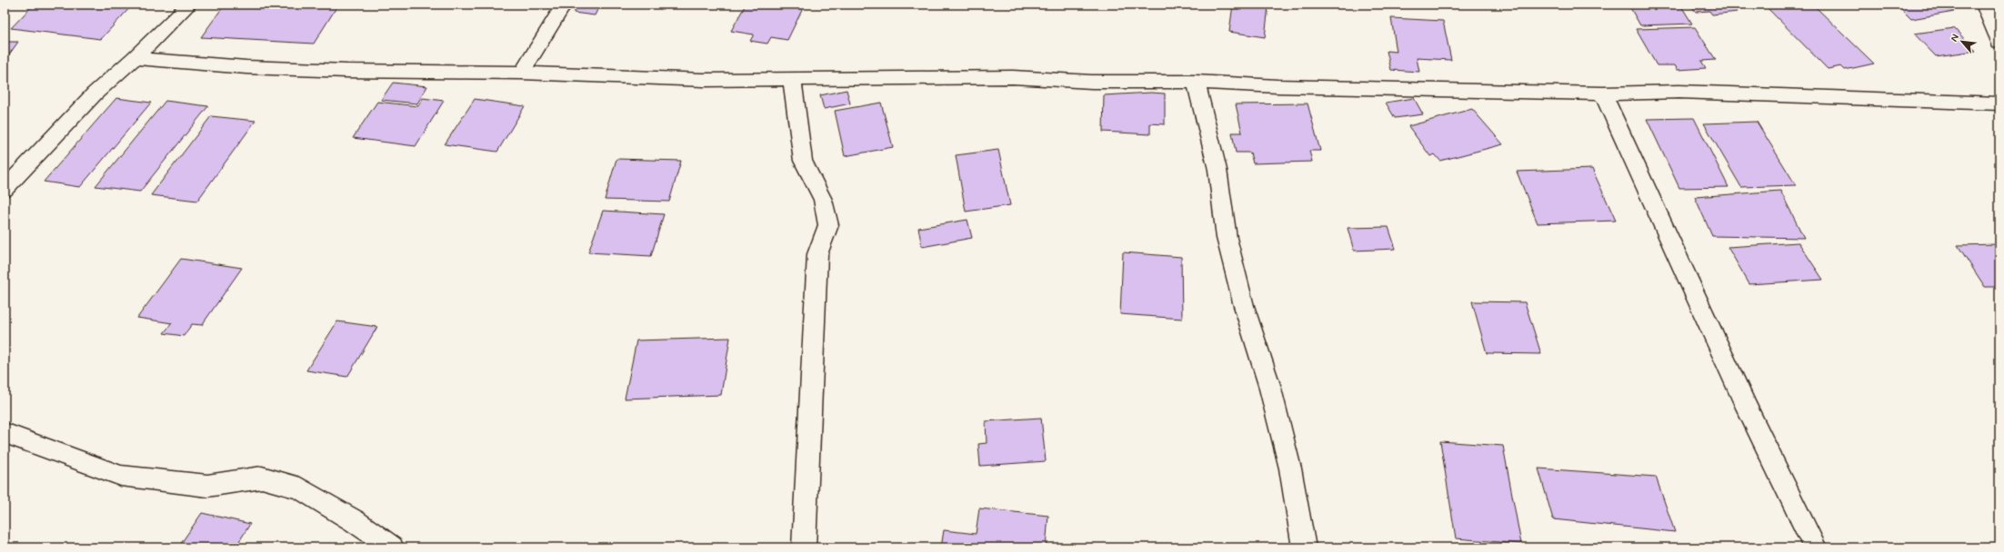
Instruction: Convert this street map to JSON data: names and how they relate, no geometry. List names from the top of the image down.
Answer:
{
  "north": "top left"
}
